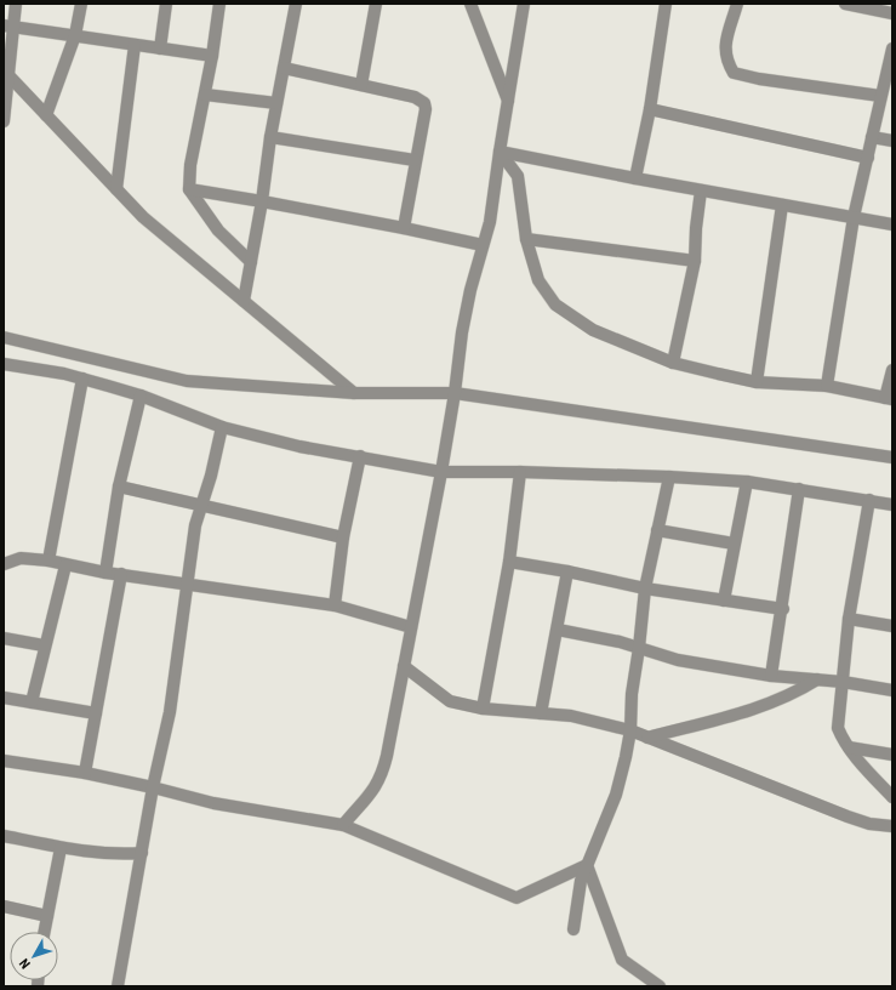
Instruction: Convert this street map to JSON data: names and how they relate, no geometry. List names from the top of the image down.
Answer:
{
  "north": "bottom left"
}
